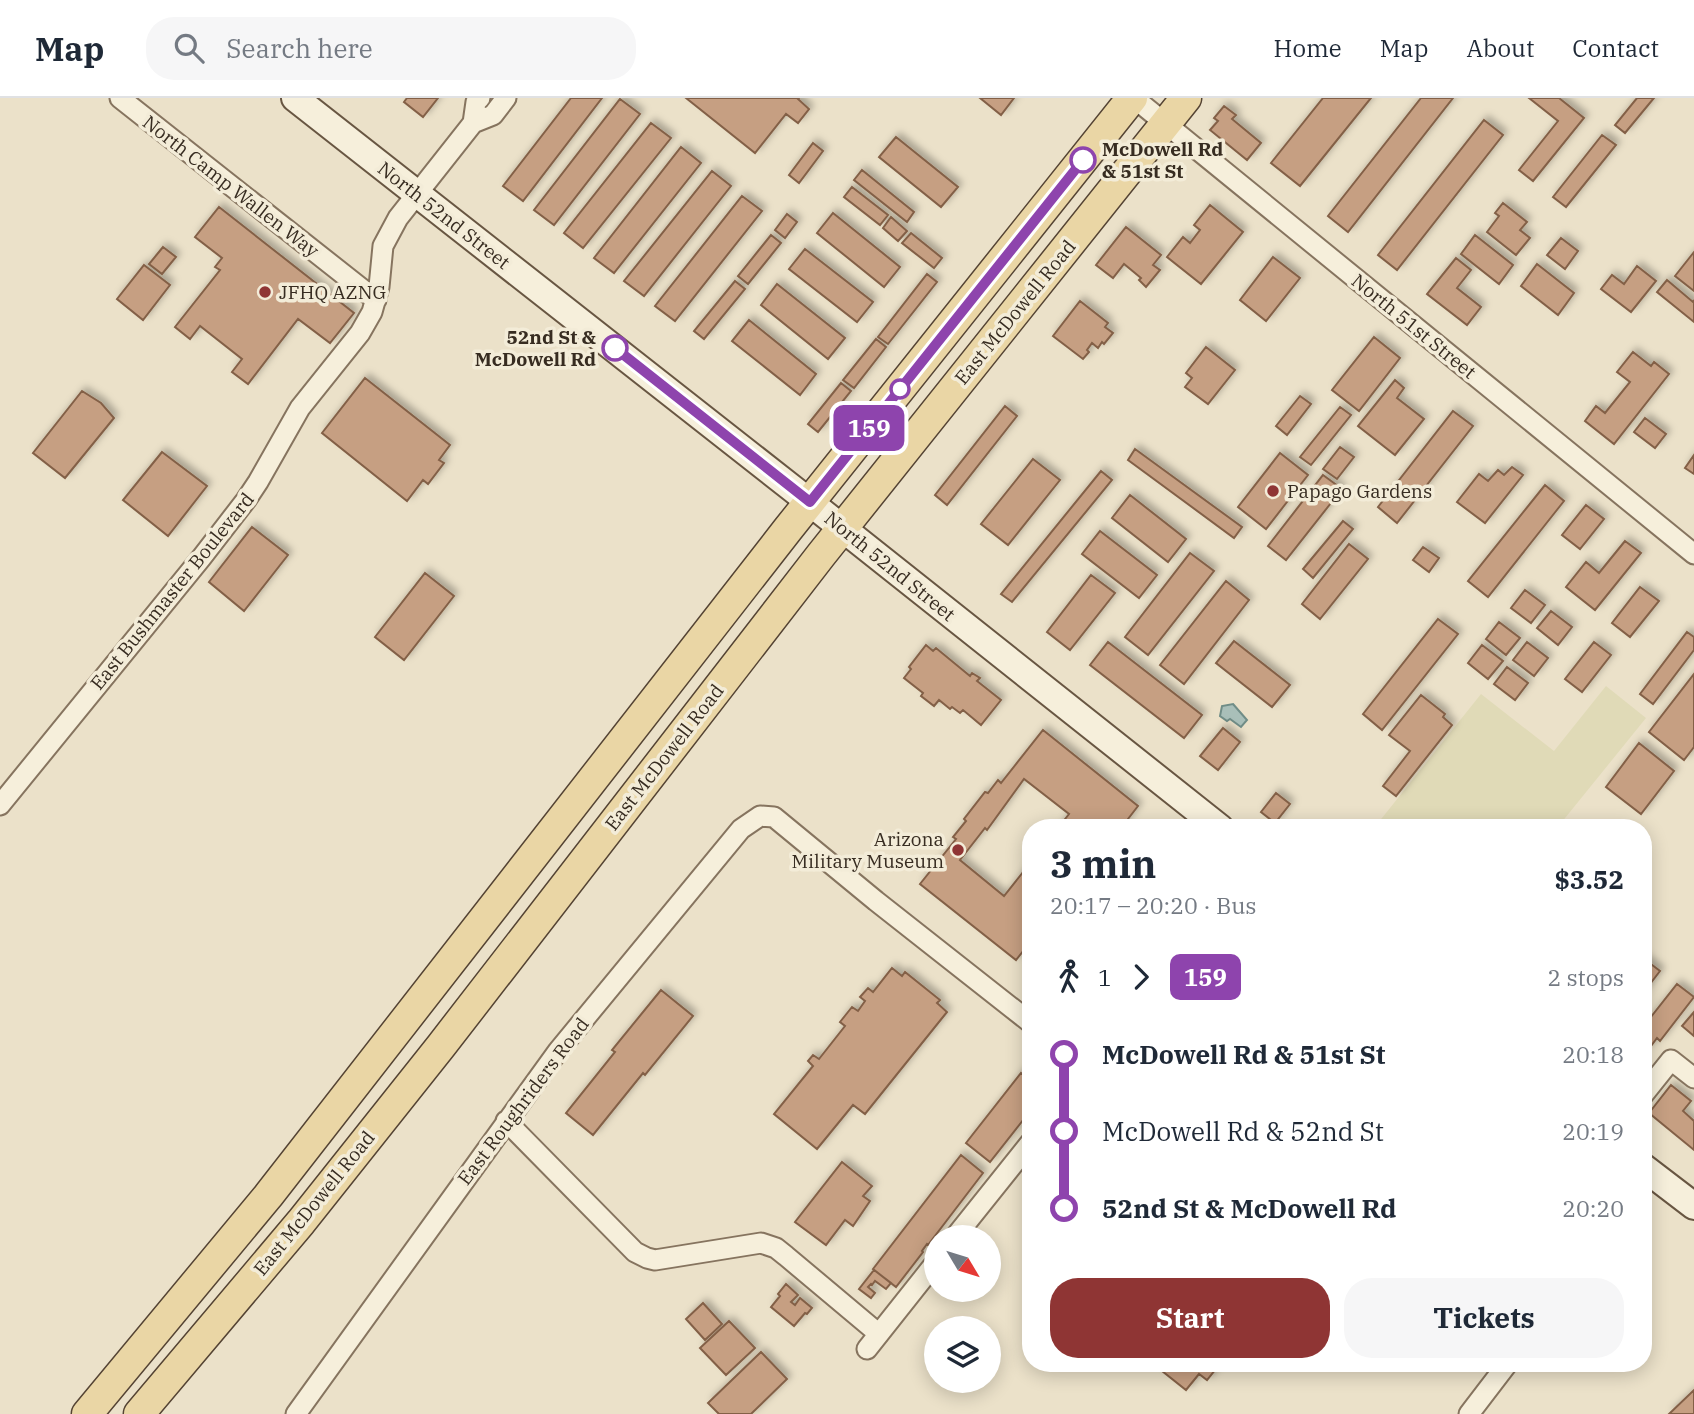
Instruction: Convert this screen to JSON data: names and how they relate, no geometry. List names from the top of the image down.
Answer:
{
  "streets": {
    "main road": ["North 52nd Street", "East McDowell Road"],
    "street": [
      "North Camp Wallen Way",
      "North 51st Street",
      "East Bushmaster Boulevard",
      "East Roughriders Road"
    ]
  },
  "crossings": [
    ["North Camp Wallen Way", "East Bushmaster Boulevard"],
    ["North 52nd Street", "East McDowell Road"],
    ["North 52nd Street", "East Bushmaster Boulevard"],
    ["East McDowell Road", "North 51st Street"]
  ],
  "places": [
    "McDowell Rd & 51st St",
    "JFHQ AZNG",
    "52nd St & McDowell Rd",
    "Papago Gardens",
    "Arizona Military Museum"
  ],
  "lines": ["bus line 159"],
  "north": "bottom right",
  "page": {
    "header": "Map",
    "search": "Search here",
    "nav": [
      "Home",
      "Map",
      "About",
      "Contact"
    ],
    "on_map": "159",
    "heading": ["3 min", "20:17 – 20:20 · Bus", "$3.52"],
    "legs": ["1", "159", "2 stops"],
    "list": [
      {
        "name": "McDowell Rd & 51st St",
        "value": "20:18"
      },
      {
        "name": "McDowell Rd & 52nd St",
        "value": "20:19"
      },
      {
        "name": "52nd St & McDowell Rd",
        "value": "20:20"
      }
    ],
    "buttons": ["Start", "Tickets"]
  }
}
